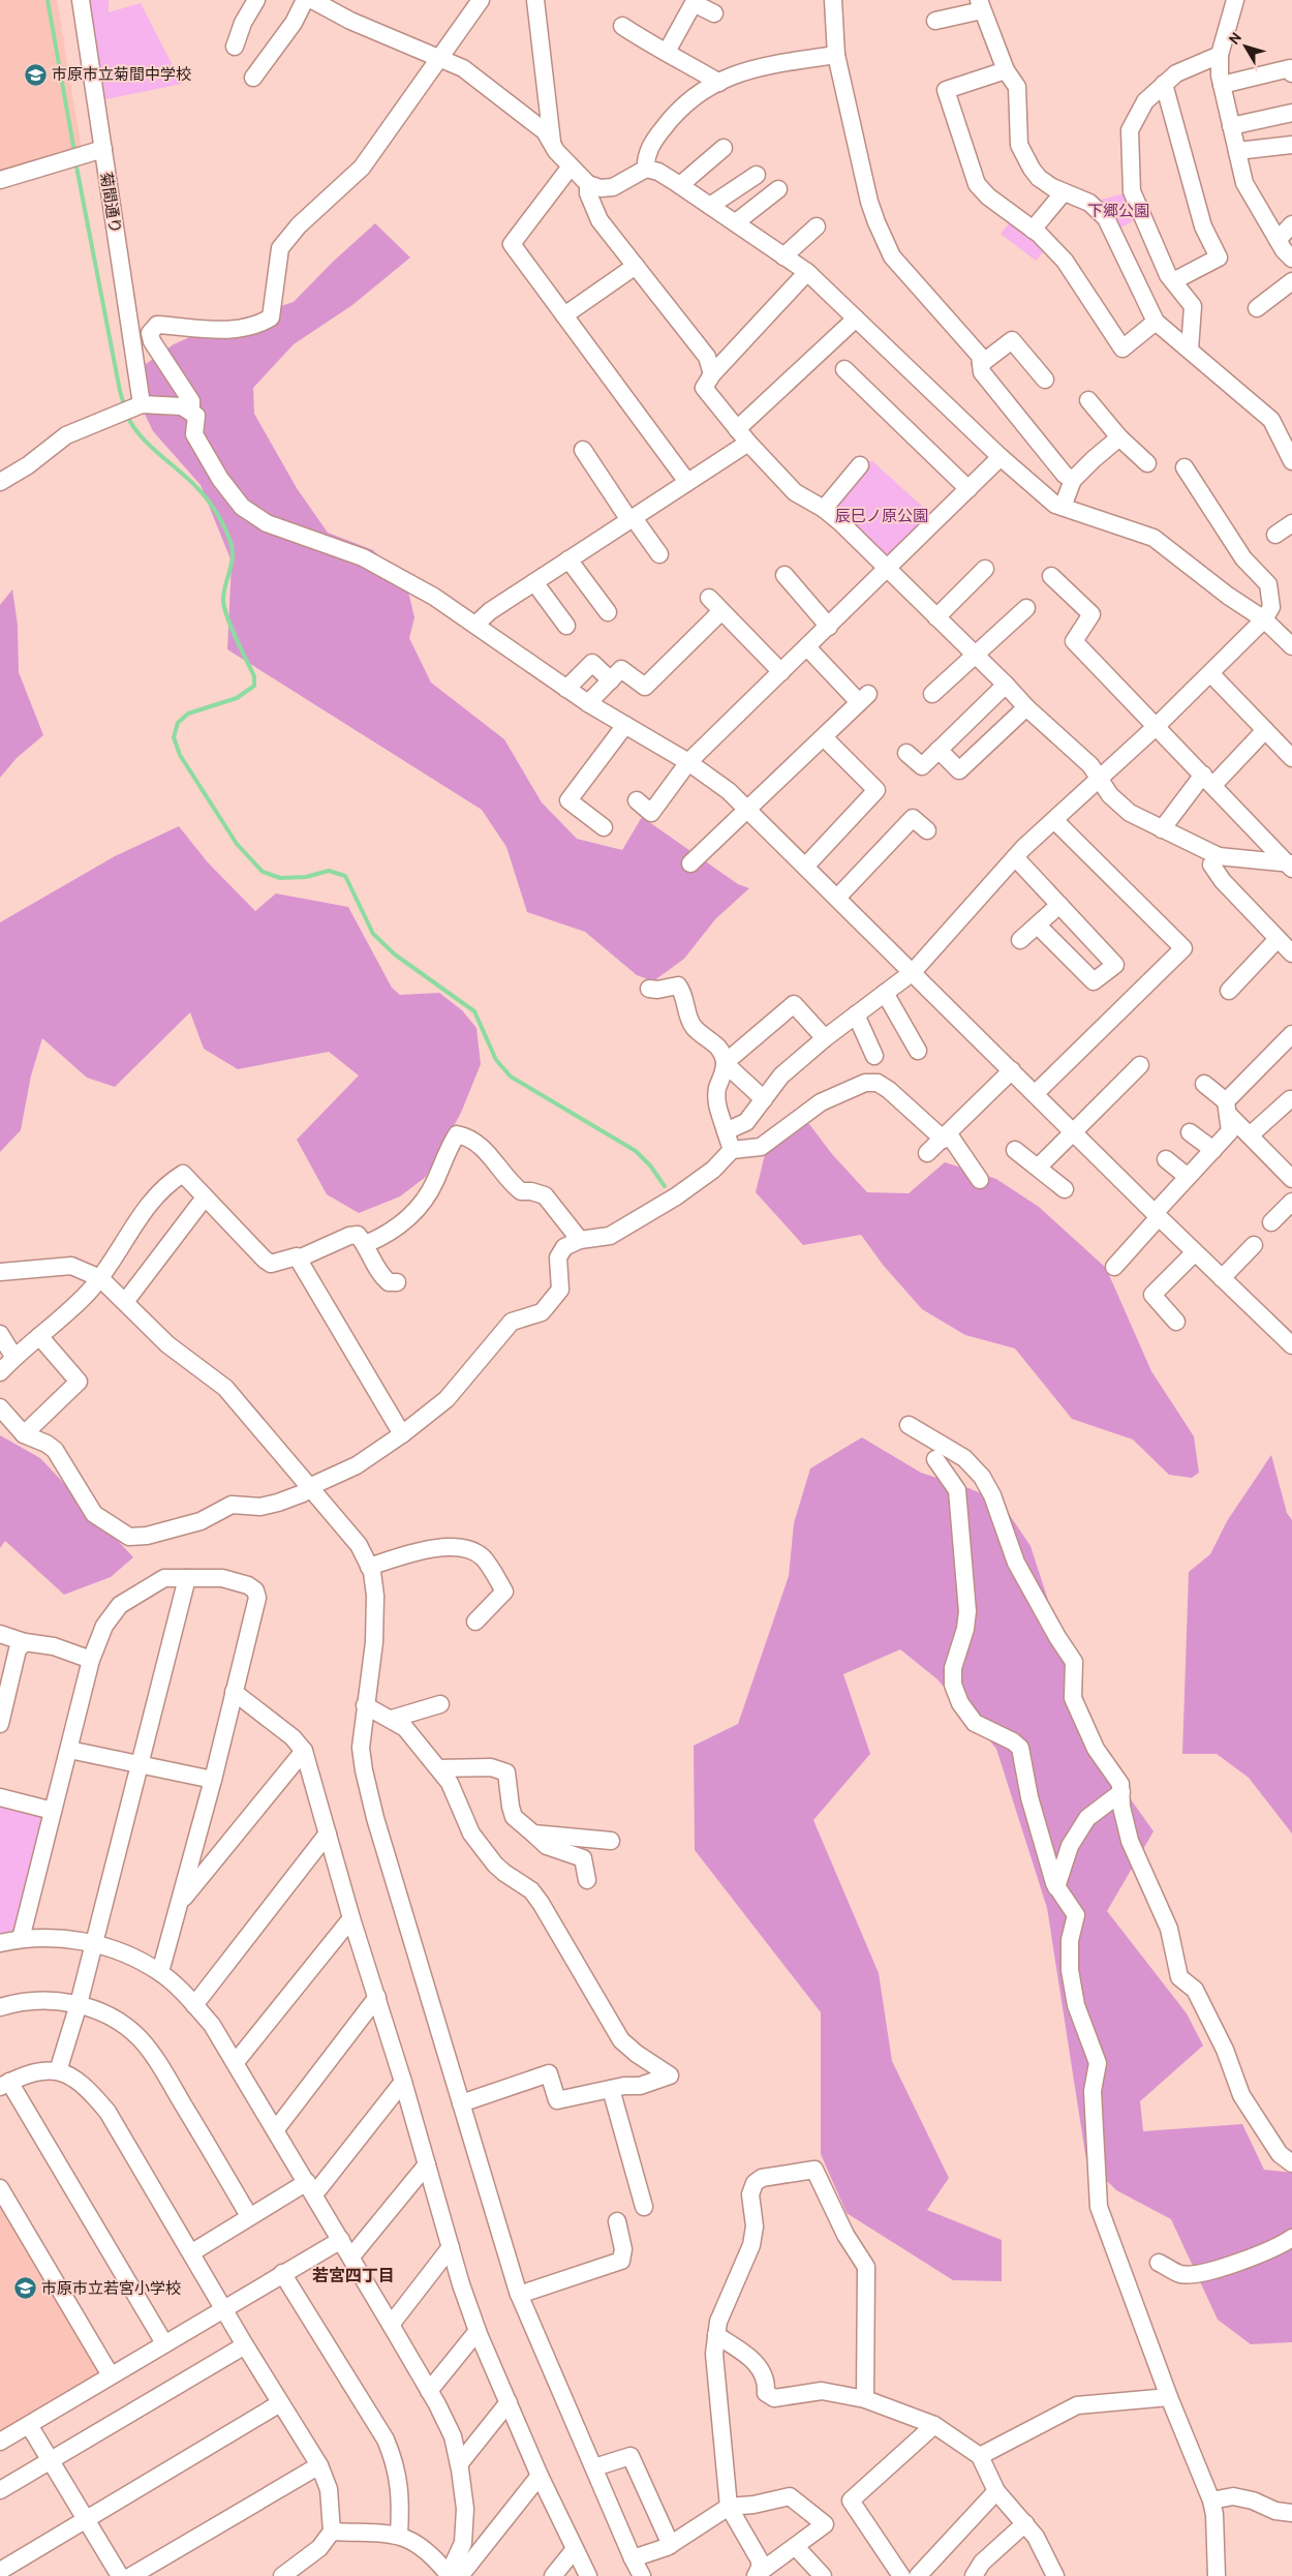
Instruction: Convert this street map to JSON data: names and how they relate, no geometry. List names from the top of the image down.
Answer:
{
  "streets": {
    "street": ["菊間通り"]
  },
  "districts": ["若宮四丁目"],
  "parks": ["下郷公園", "辰巳ノ原公園"],
  "places": {
    "school or university": ["市原市立菊間中学校", "市原市立若宮小学校"]
  },
  "north": "top left"
}
